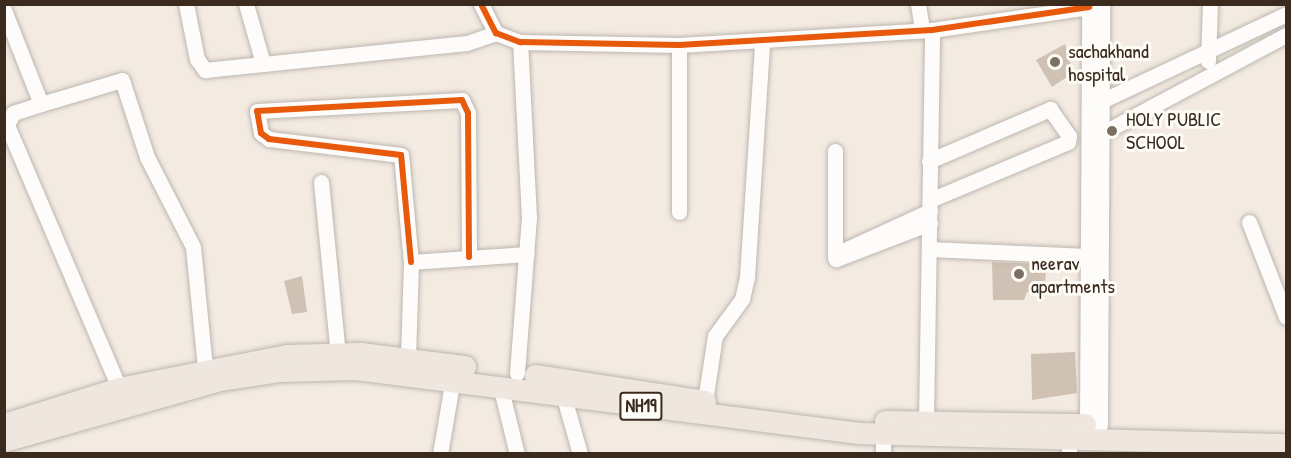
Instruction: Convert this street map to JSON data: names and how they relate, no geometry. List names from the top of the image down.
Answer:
{
  "streets": {
    "highway": ["NH19"]
  },
  "places": ["sachakhand hospital", "HOLY PUBLIC SCHOOL", "neerav apartments"]
}
